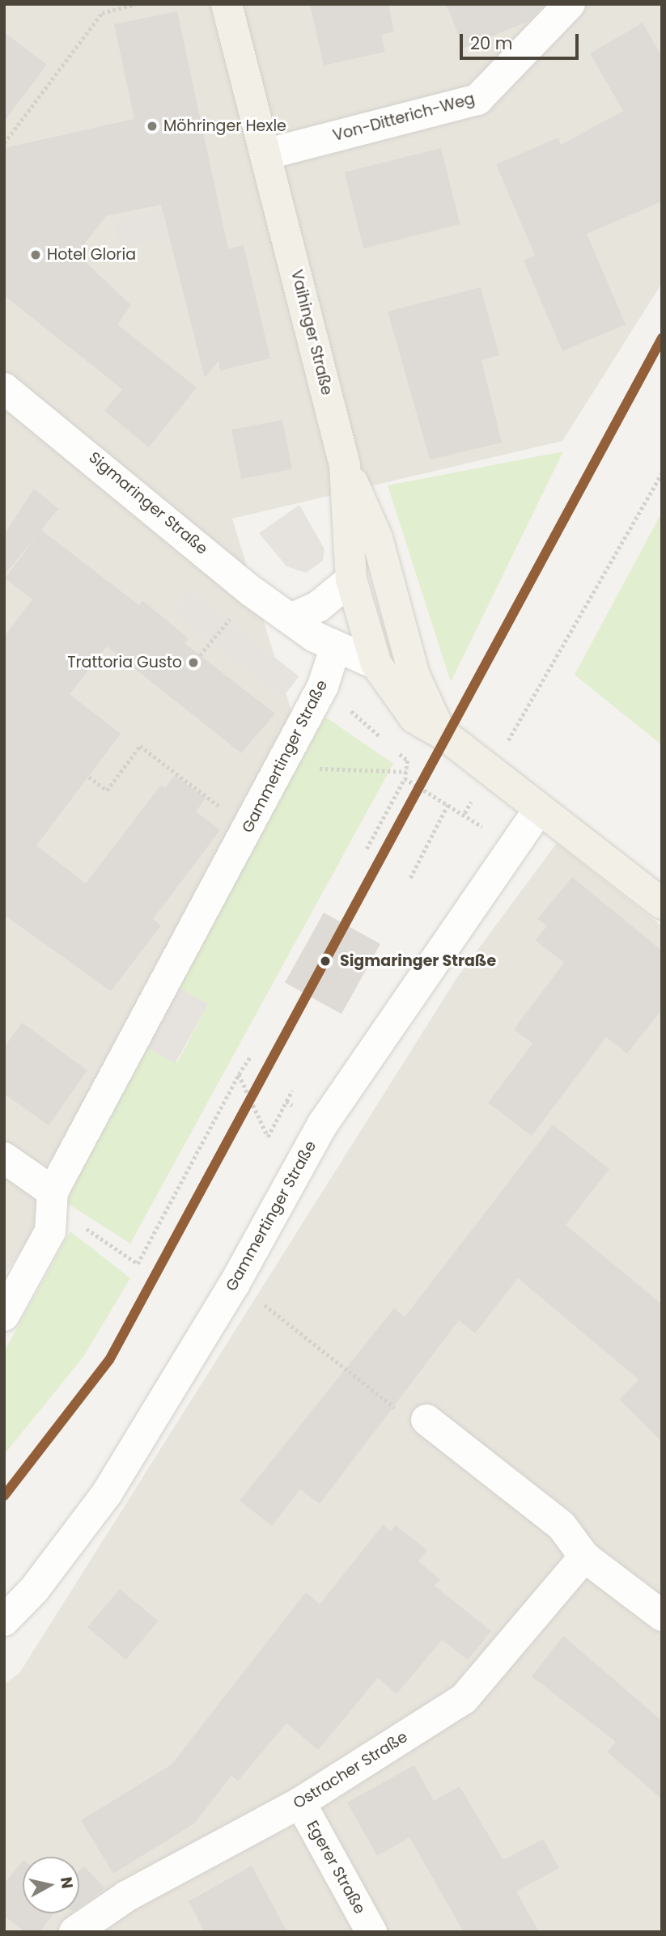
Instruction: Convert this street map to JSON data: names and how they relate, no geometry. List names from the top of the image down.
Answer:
{
  "streets": {
    "main road": ["Vaihinger Straße"],
    "street": [
      "Von-Ditterich-Weg",
      "Sigmaringer Straße",
      "Gammertinger Straße",
      "Ostracher Straße",
      "Egerer Straße"
    ]
  },
  "crossings": [
    ["Von-Ditterich-Weg", "Vaihinger Straße"],
    ["Vaihinger Straße", "Sigmaringer Straße"],
    ["Sigmaringer Straße", "Gammertinger Straße"],
    ["Ostracher Straße", "Egerer Straße"]
  ],
  "places": [
    "Möhringer Hexle",
    "Hotel Gloria",
    "Trattoria Gusto",
    "Sigmaringer Straße"
  ],
  "scale_bar": "20 m",
  "north": "right"
}
